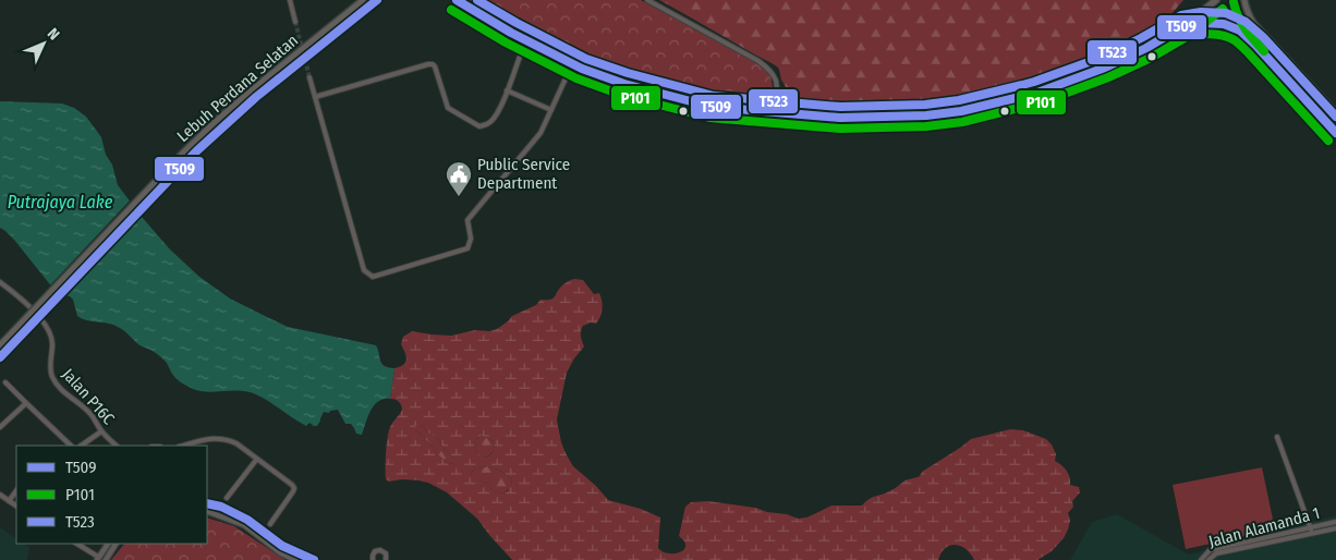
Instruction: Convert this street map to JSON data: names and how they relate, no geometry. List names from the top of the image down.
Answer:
{
  "streets": {
    "main road": ["Lebuh Perdana Selatan"],
    "street": ["Jalan P16C", "Jalan Alamanda 1"]
  },
  "water": ["Putrajaya Lake"],
  "places": {
    "public building": ["Public Service Department"]
  },
  "lines": ["transit line T509", "transit line T523", "transit line P101"],
  "legend": ["T509", "P101", "T523"],
  "north": "top right"
}
